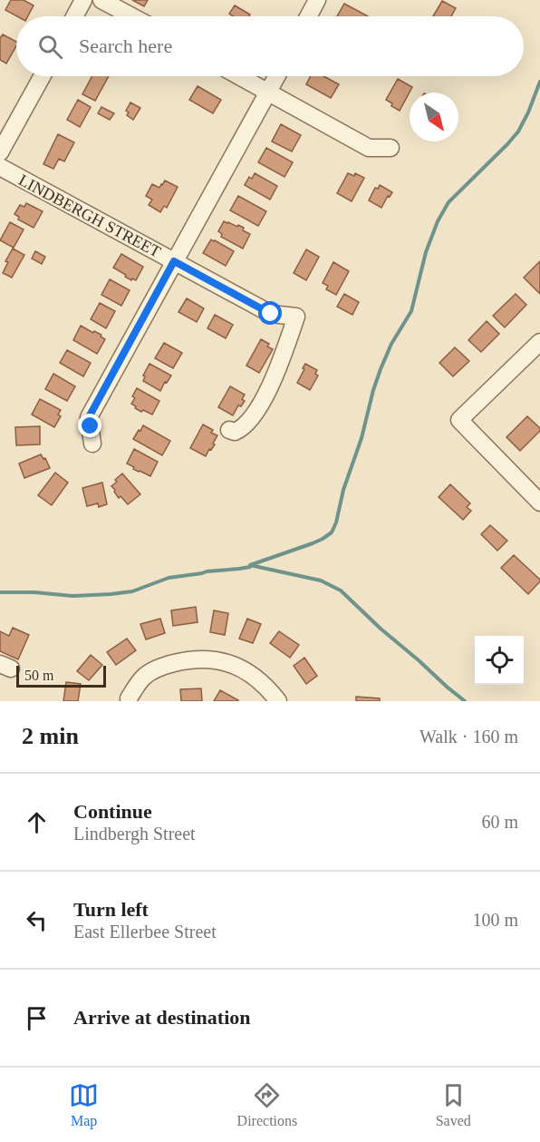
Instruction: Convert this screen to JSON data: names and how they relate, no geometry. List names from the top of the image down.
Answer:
{
  "streets": {
    "street": ["LINDBERGH STREET"]
  },
  "scale_bar": "50 m",
  "north": "bottom right",
  "page": {
    "search": "Search here",
    "scale": "50 m",
    "heading": ["2 min", "Walk · 160 m"],
    "list": [
      ["Continue", "Lindbergh Street", "60 m"],
      ["Turn left", "East Ellerbee Street", "100 m"],
      "Arrive at destination"
    ],
    "nav": ["Map", "Directions", "Saved"]
  }
}
